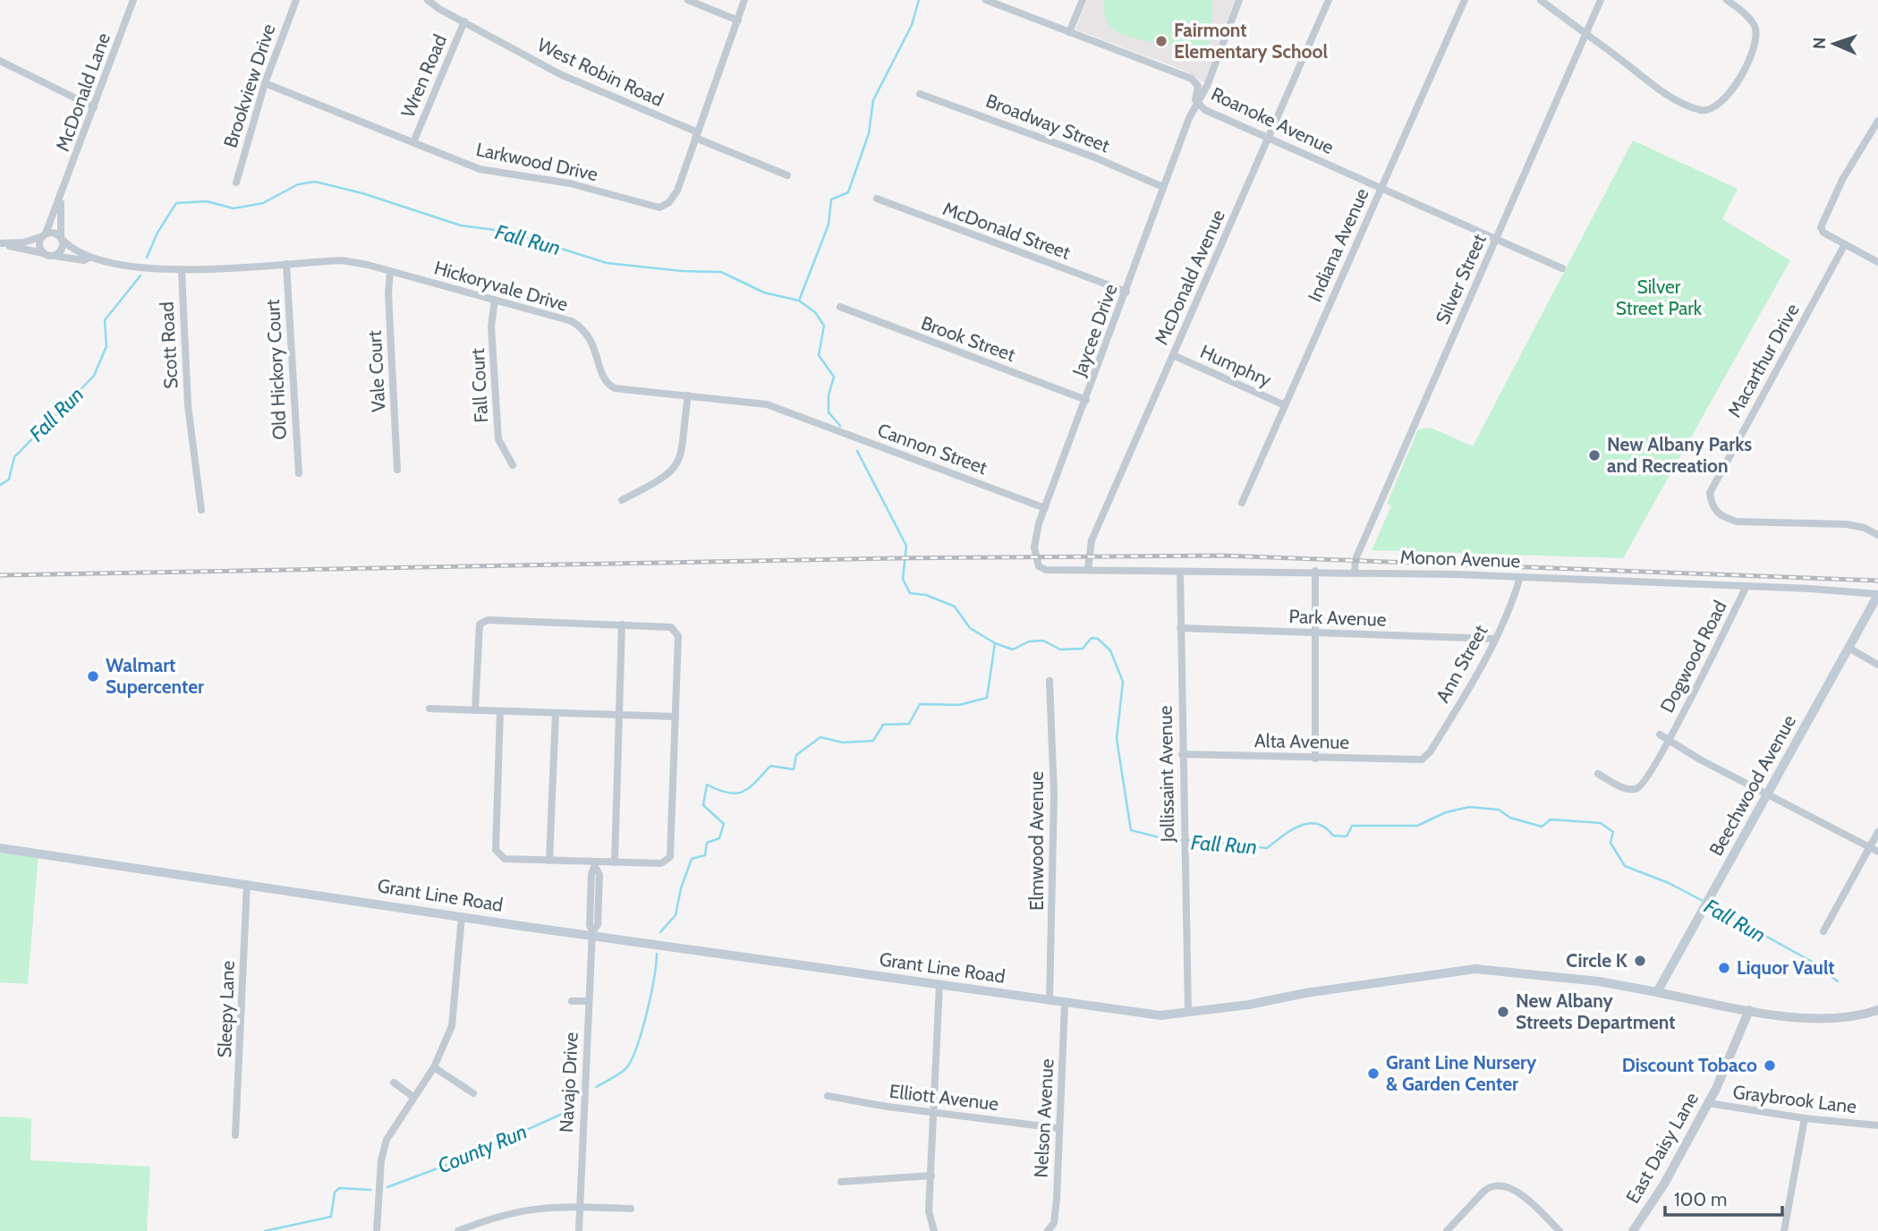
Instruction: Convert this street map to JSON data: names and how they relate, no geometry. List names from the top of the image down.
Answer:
{
  "streets": {
    "main road": ["Beechwood Avenue", "Grant Line Road"],
    "street": [
      "West Robin Road",
      "Wren Road",
      "Brookview Drive",
      "McDonald Lane",
      "Roanoke Avenue",
      "Broadway Street",
      "Larkwood Drive",
      "McDonald Street",
      "Indiana Avenue",
      "McDonald Avenue",
      "Silver Street",
      "Hickoryvale Drive",
      "Jaycee Drive",
      "Brook Street",
      "Scott Road",
      "Macarthur Drive",
      "Humphry",
      "Old Hickory Court",
      "Vale Court",
      "Fall Court",
      "Cannon Street",
      "Monon Avenue",
      "Park Avenue",
      "Dogwood Road",
      "Ann Street",
      "Alta Avenue",
      "Jollissaint Avenue",
      "Elmwood Avenue",
      "Sleepy Lane",
      "Navajo Drive",
      "Elliott Avenue",
      "Graybrook Lane",
      "Nelson Avenue",
      "East Daisy Lane"
    ]
  },
  "crossings": [
    ["West Robin Road", "Wren Road"],
    ["West Robin Road", "Larkwood Drive"],
    ["Wren Road", "Larkwood Drive"],
    ["Brookview Drive", "Larkwood Drive"],
    ["Roanoke Avenue", "Indiana Avenue"],
    ["Roanoke Avenue", "McDonald Avenue"],
    ["Roanoke Avenue", "Silver Street"],
    ["Roanoke Avenue", "Jaycee Drive"],
    ["Broadway Street", "Jaycee Drive"],
    ["McDonald Street", "Jaycee Drive"],
    ["Indiana Avenue", "Humphry"],
    ["McDonald Avenue", "Humphry"],
    ["McDonald Avenue", "Monon Avenue"],
    ["Silver Street", "Monon Avenue"],
    ["Hickoryvale Drive", "Scott Road"],
    ["Hickoryvale Drive", "Old Hickory Court"],
    ["Hickoryvale Drive", "Vale Court"],
    ["Hickoryvale Drive", "Fall Court"],
    ["Hickoryvale Drive", "Cannon Street"],
    ["Jaycee Drive", "Brook Street"],
    ["Jaycee Drive", "Cannon Street"],
    ["Jaycee Drive", "Monon Avenue"],
    ["Monon Avenue", "Dogwood Road"],
    ["Monon Avenue", "Ann Street"],
    ["Monon Avenue", "Jollissaint Avenue"],
    ["Monon Avenue", "Beechwood Avenue"],
    ["Park Avenue", "Ann Street"],
    ["Park Avenue", "Jollissaint Avenue"],
    ["Ann Street", "Alta Avenue"],
    ["Alta Avenue", "Jollissaint Avenue"],
    ["Jollissaint Avenue", "Grant Line Road"],
    ["Beechwood Avenue", "Grant Line Road"],
    ["Elmwood Avenue", "Grant Line Road"],
    ["Grant Line Road", "Sleepy Lane"],
    ["Grant Line Road", "Navajo Drive"],
    ["Grant Line Road", "Nelson Avenue"],
    ["Grant Line Road", "East Daisy Lane"],
    ["Elliott Avenue", "Nelson Avenue"],
    ["Graybrook Lane", "East Daisy Lane"]
  ],
  "water": ["Fall Run", "County Run"],
  "parks": ["Silver Street Park"],
  "places": [
    "Fairmont Elementary School",
    "New Albany Parks and Recreation",
    "Walmart Supercenter",
    "Circle K",
    "Liquor Vault",
    "New Albany Streets Department",
    "Discount Tobaco",
    "Grant Line Nursery & Garden Center"
  ],
  "scale_bar": "100 m",
  "north": "left"
}
